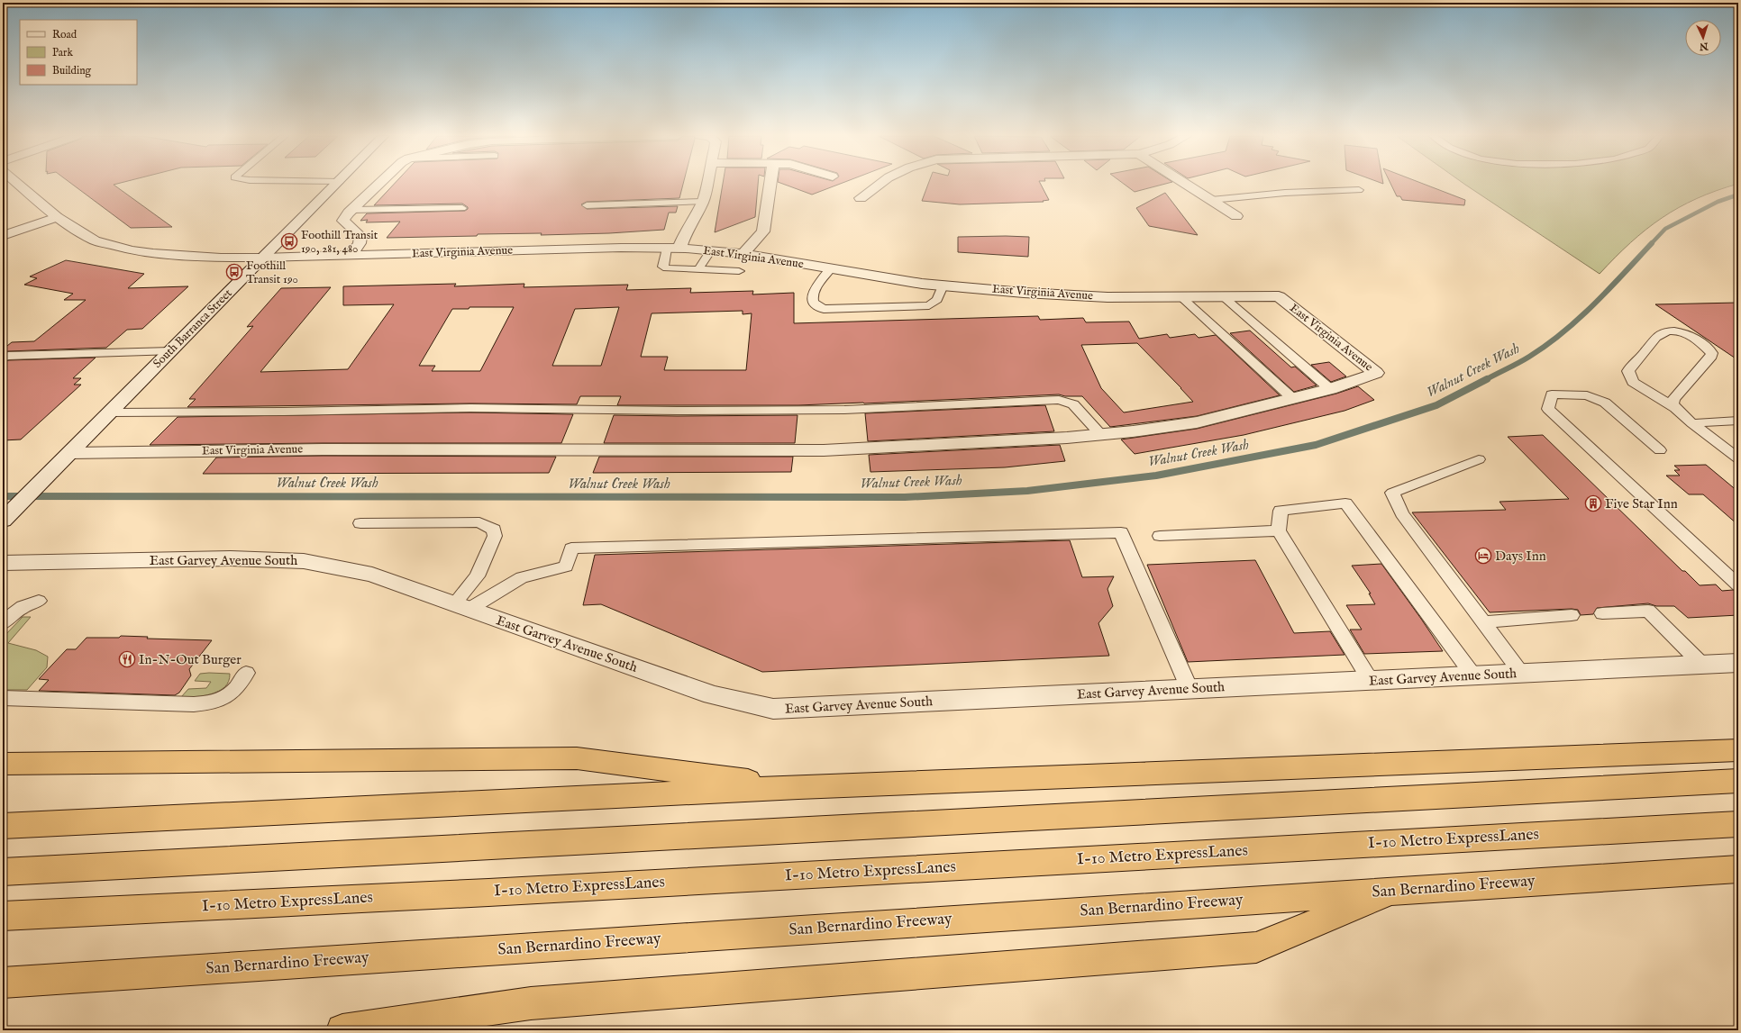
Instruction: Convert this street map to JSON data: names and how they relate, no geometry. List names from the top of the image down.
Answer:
{
  "streets": {
    "highway": ["I-10 Metro ExpressLanes", "San Bernardino Freeway"],
    "street": ["East Virginia Avenue", "South Barranca Street", "East Garvey Avenue South"]
  },
  "crossings": [
    ["East Virginia Avenue", "South Barranca Street"]
  ],
  "water": ["Walnut Creek Wash"],
  "places": {
    "bus stop": ["Foothill Transit 190, 281, 480", "Foothill Transit 190"],
    "building": ["Five Star Inn"],
    "hotel": ["Days Inn"],
    "restaurant": ["In-N-Out Burger"]
  },
  "legend": ["Road", "Park", "Building"],
  "north": "bottom"
}
